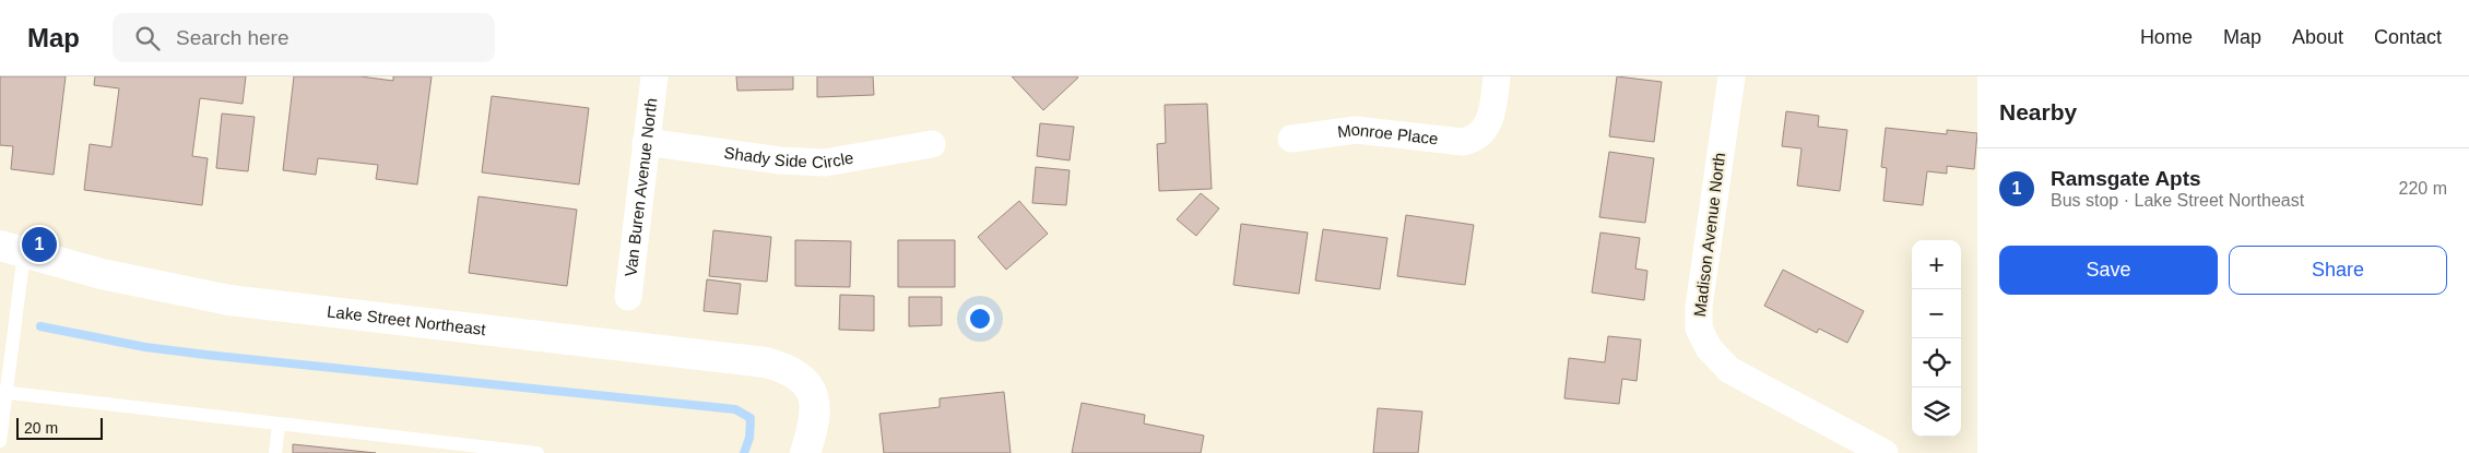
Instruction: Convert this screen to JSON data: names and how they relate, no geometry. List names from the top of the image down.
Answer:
{
  "streets": {
    "street": [
      "Monroe Place",
      "Shady Side Circle",
      "Van Buren Avenue North",
      "Madison Avenue North",
      "Lake Street Northeast"
    ]
  },
  "crossings": [
    ["Shady Side Circle", "Van Buren Avenue North"]
  ],
  "scale_bar": "20 m",
  "page": {
    "header": "Map",
    "search": "Search here",
    "nav": [
      "Home",
      "Map",
      "About",
      "Contact"
    ],
    "heading": "Nearby",
    "list": [
      {
        "mark": "1",
        "name": "Ramsgate Apts",
        "note": "Bus stop · Lake Street Northeast",
        "value": "220 m"
      }
    ],
    "pins": "1",
    "buttons": ["Save", "Share"],
    "map_buttons": ["+", "−"],
    "scale": "20 m"
  }
}
